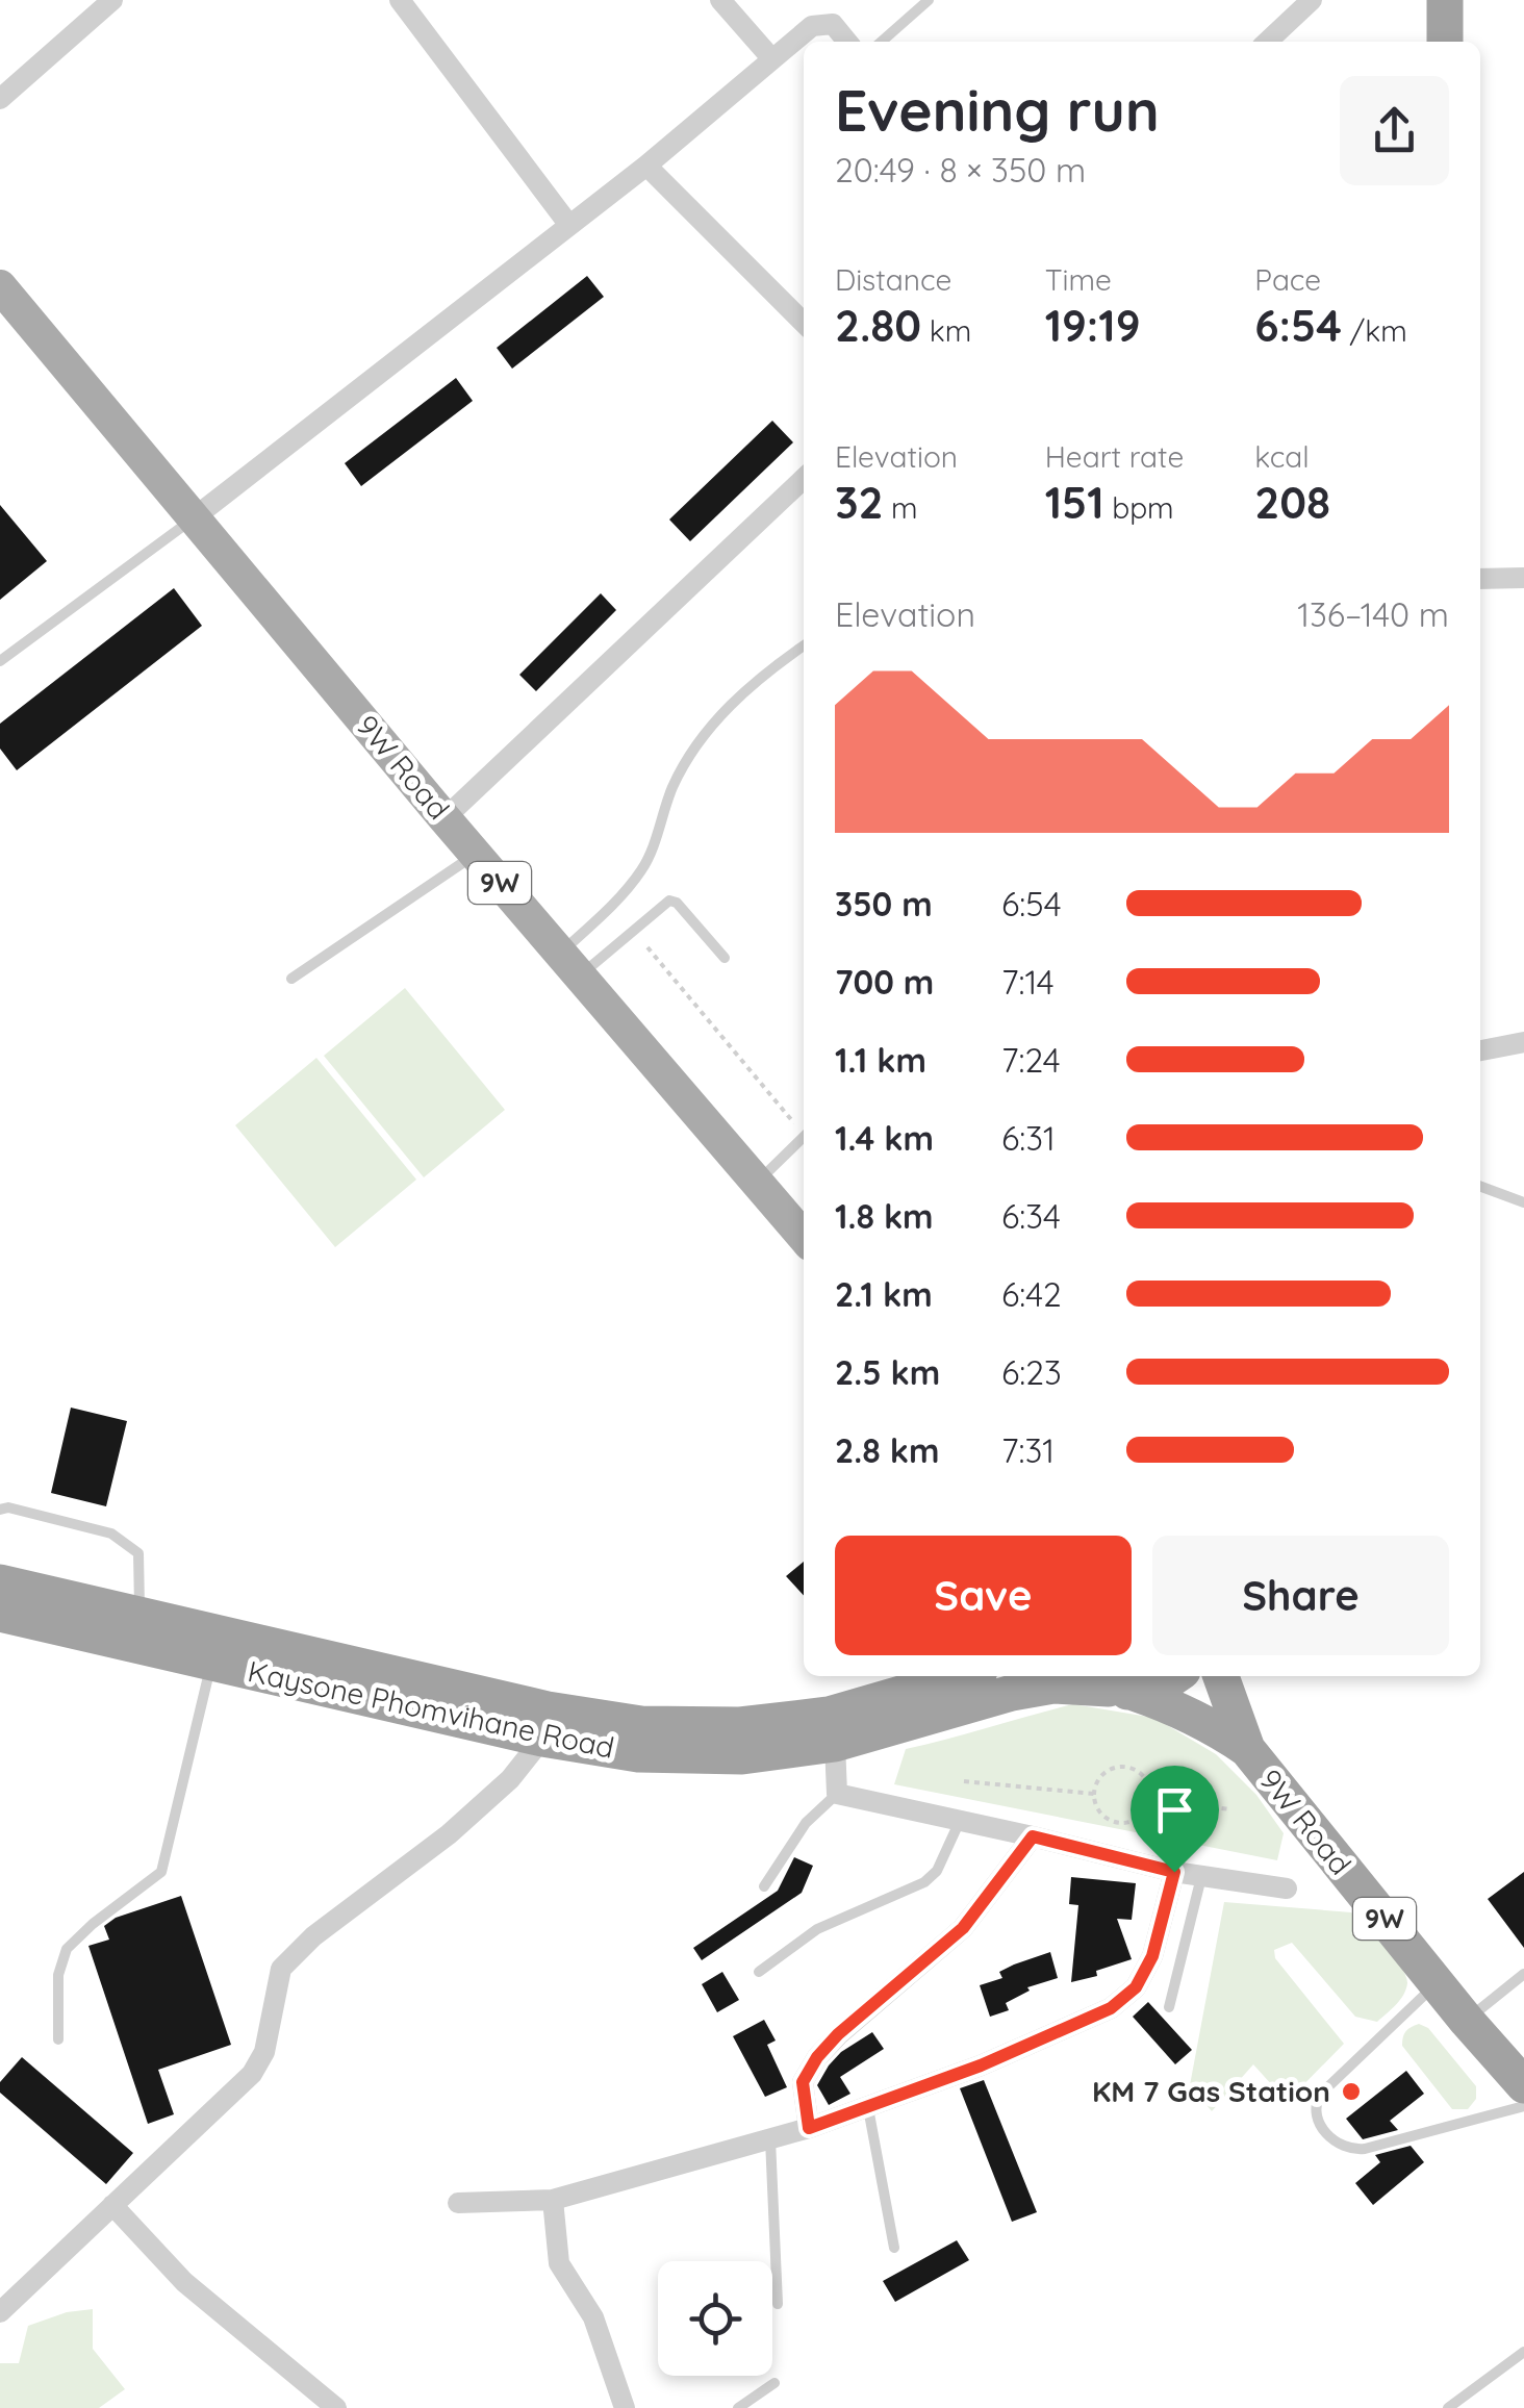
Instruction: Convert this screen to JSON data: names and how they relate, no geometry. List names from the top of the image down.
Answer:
{
  "streets": {
    "highway": ["9W Road", "9W", "Kaysone Phomvihane Road"]
  },
  "places": ["KM 7 Gas Station"],
  "page": {
    "heading": ["Evening run", "20:49 · 8 × 350 m"],
    "stats": [
      ["Distance", "2.80 km"],
      ["Time", "19:19"],
      ["Pace", "6:54 /km"],
      ["Elevation", "32 m"],
      ["Heart rate", "151 bpm"],
      ["kcal", "208"]
    ],
    "chart": ["Elevation", "136–140 m"],
    "list": [
      {
        "name": "350 m",
        "note": "6:54"
      },
      {
        "name": "700 m",
        "note": "7:14"
      },
      {
        "name": "1.1 km",
        "note": "7:24"
      },
      {
        "name": "1.4 km",
        "note": "6:31"
      },
      {
        "name": "1.8 km",
        "note": "6:34"
      },
      {
        "name": "2.1 km",
        "note": "6:42"
      },
      {
        "name": "2.5 km",
        "note": "6:23"
      },
      {
        "name": "2.8 km",
        "note": "7:31"
      }
    ],
    "buttons": ["Save", "Share"]
  }
}
